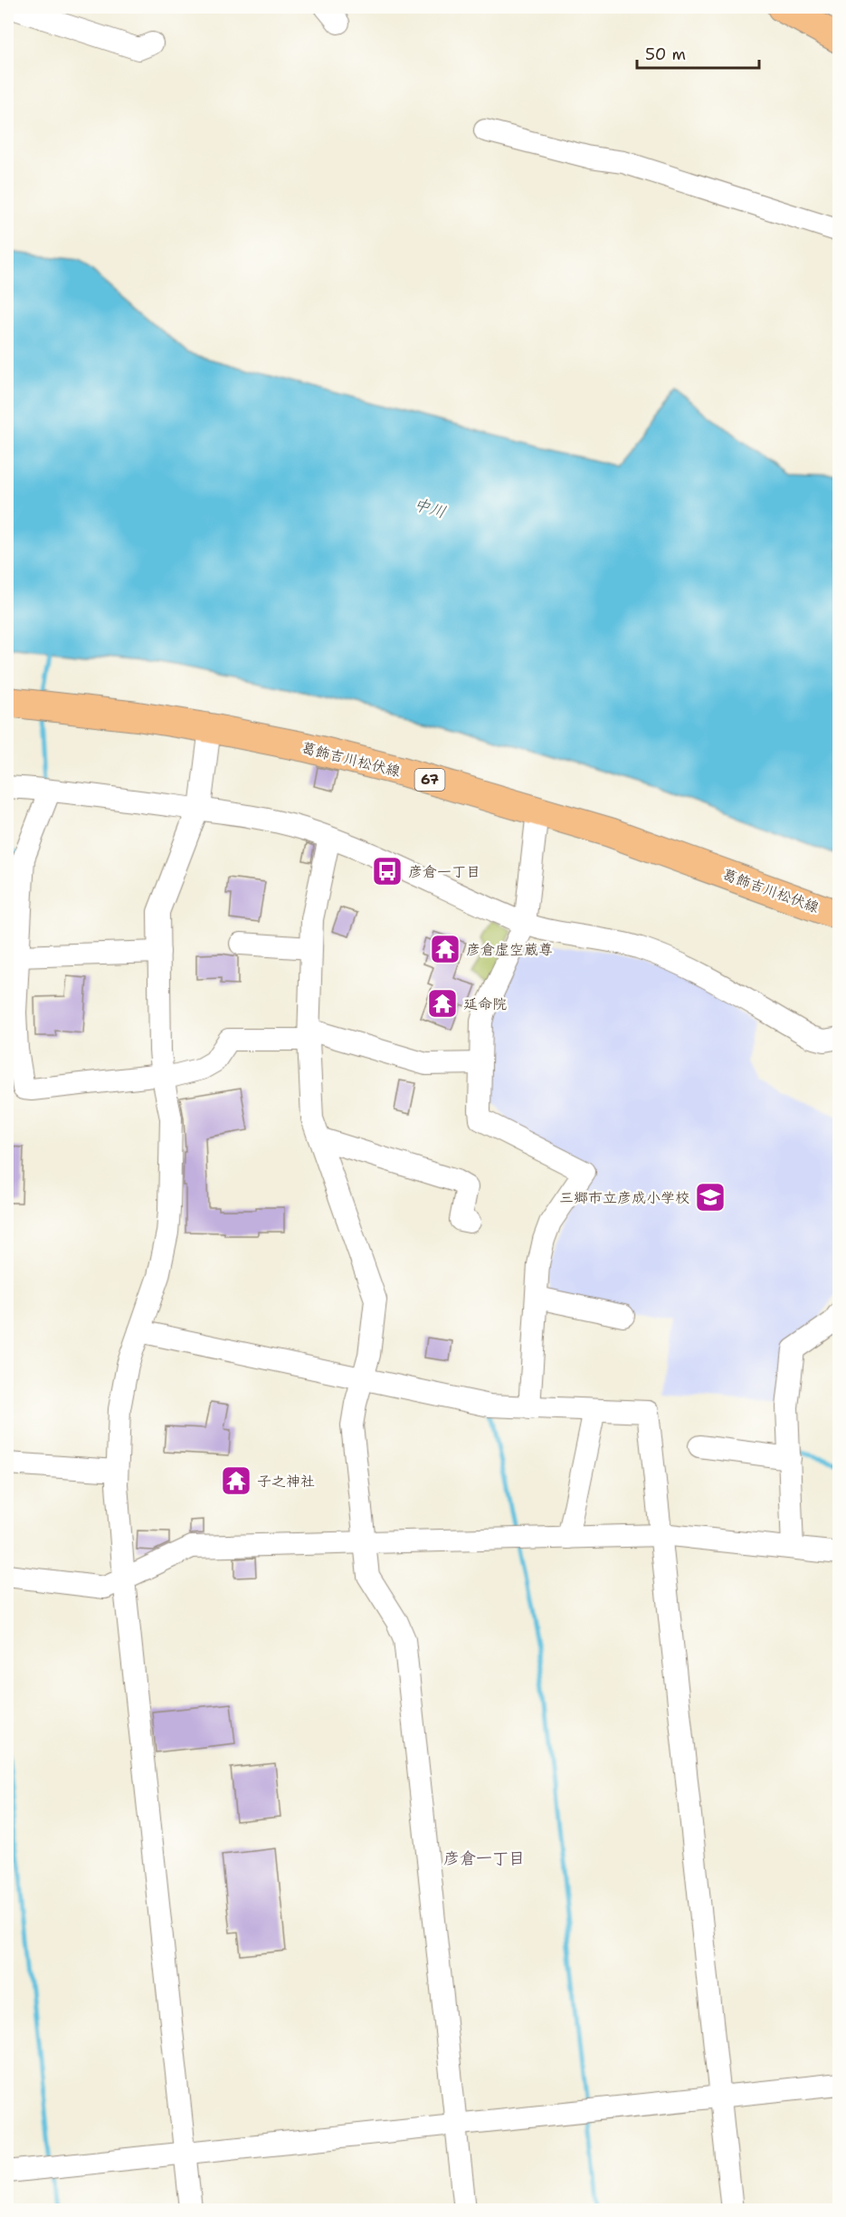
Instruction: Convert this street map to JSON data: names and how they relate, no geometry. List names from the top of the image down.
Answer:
{
  "streets": {
    "main road": ["葛飾吉川松伏線", "67"]
  },
  "districts": ["彦倉一丁目"],
  "water": ["中川"],
  "places": {
    "bus stop": ["彦倉一丁目"],
    "temple": ["彦倉虚空蔵尊", "延命院", "子之神社"],
    "school or university": ["三郷市立彦成小学校"]
  },
  "scale_bar": "50 m"
}
